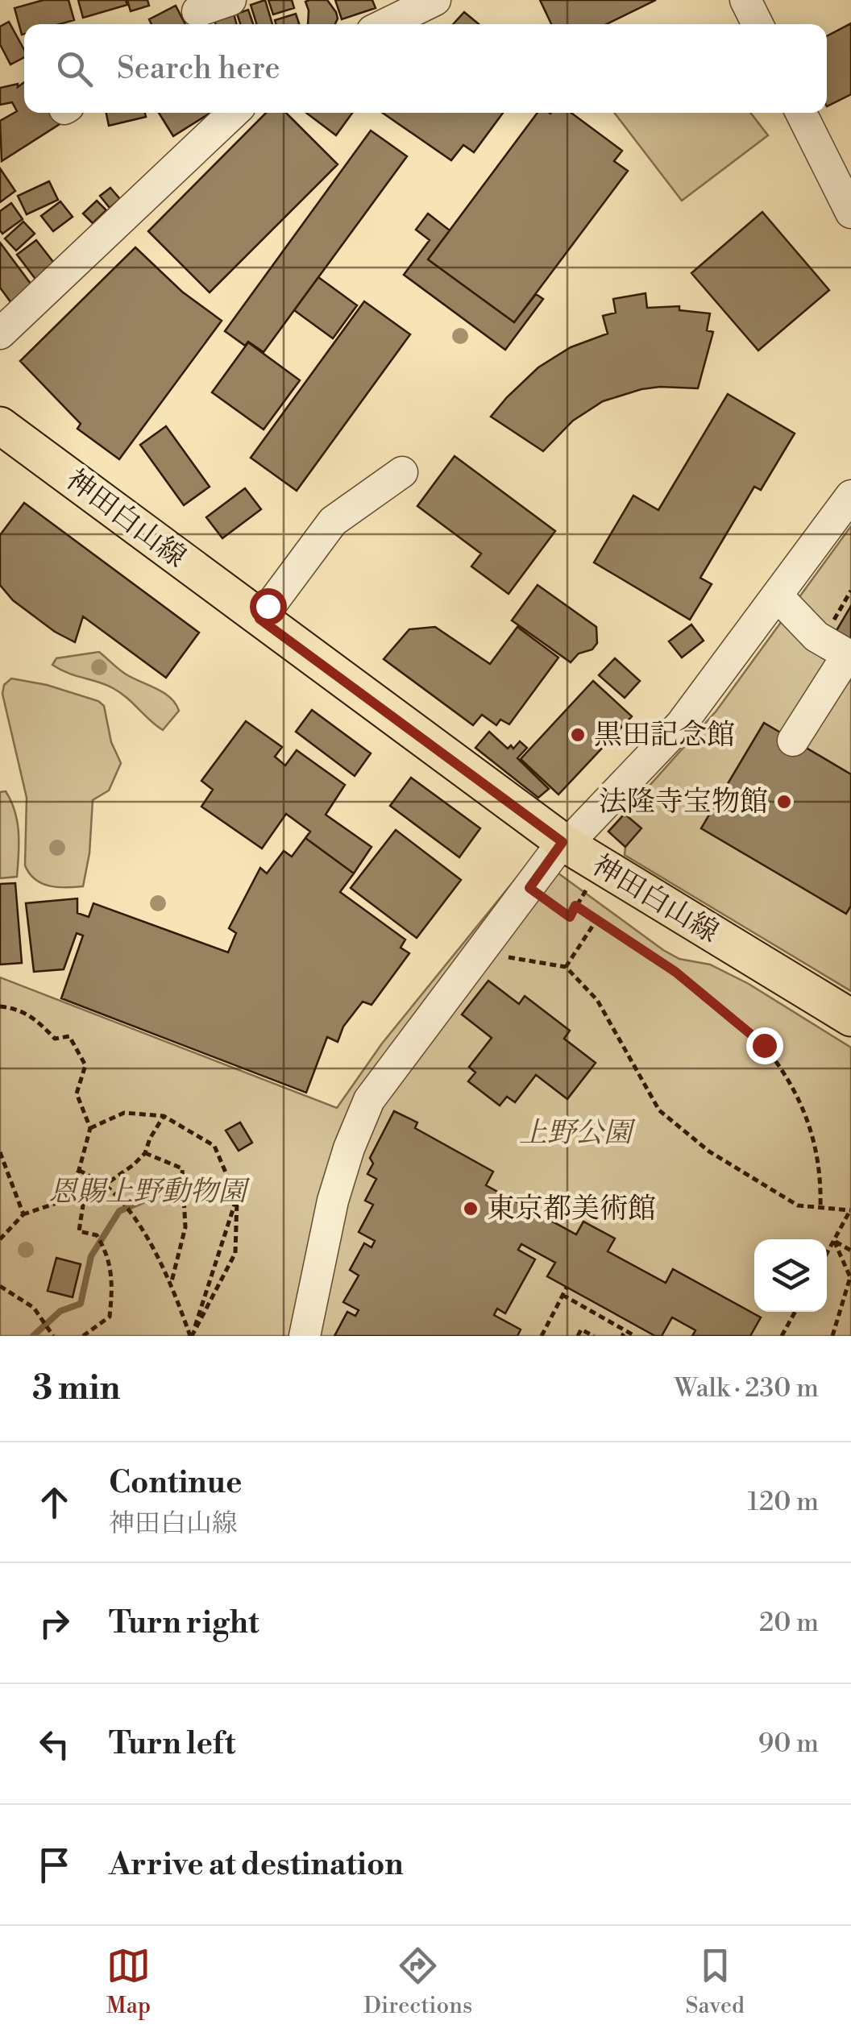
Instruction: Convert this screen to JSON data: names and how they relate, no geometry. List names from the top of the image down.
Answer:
{
  "streets": {
    "main road": ["神田白山線"]
  },
  "parks": ["上野公園", "恩賜上野動物園"],
  "places": ["黒田記念館", "法隆寺宝物館", "東京都美術館"],
  "page": {
    "search": "Search here",
    "heading": ["3 min", "Walk · 230 m"],
    "list": [
      ["Continue", "神田白山線", "120 m"],
      ["Turn right", "20 m"],
      ["Turn left", "90 m"],
      "Arrive at destination"
    ],
    "nav": ["Map", "Directions", "Saved"]
  }
}
